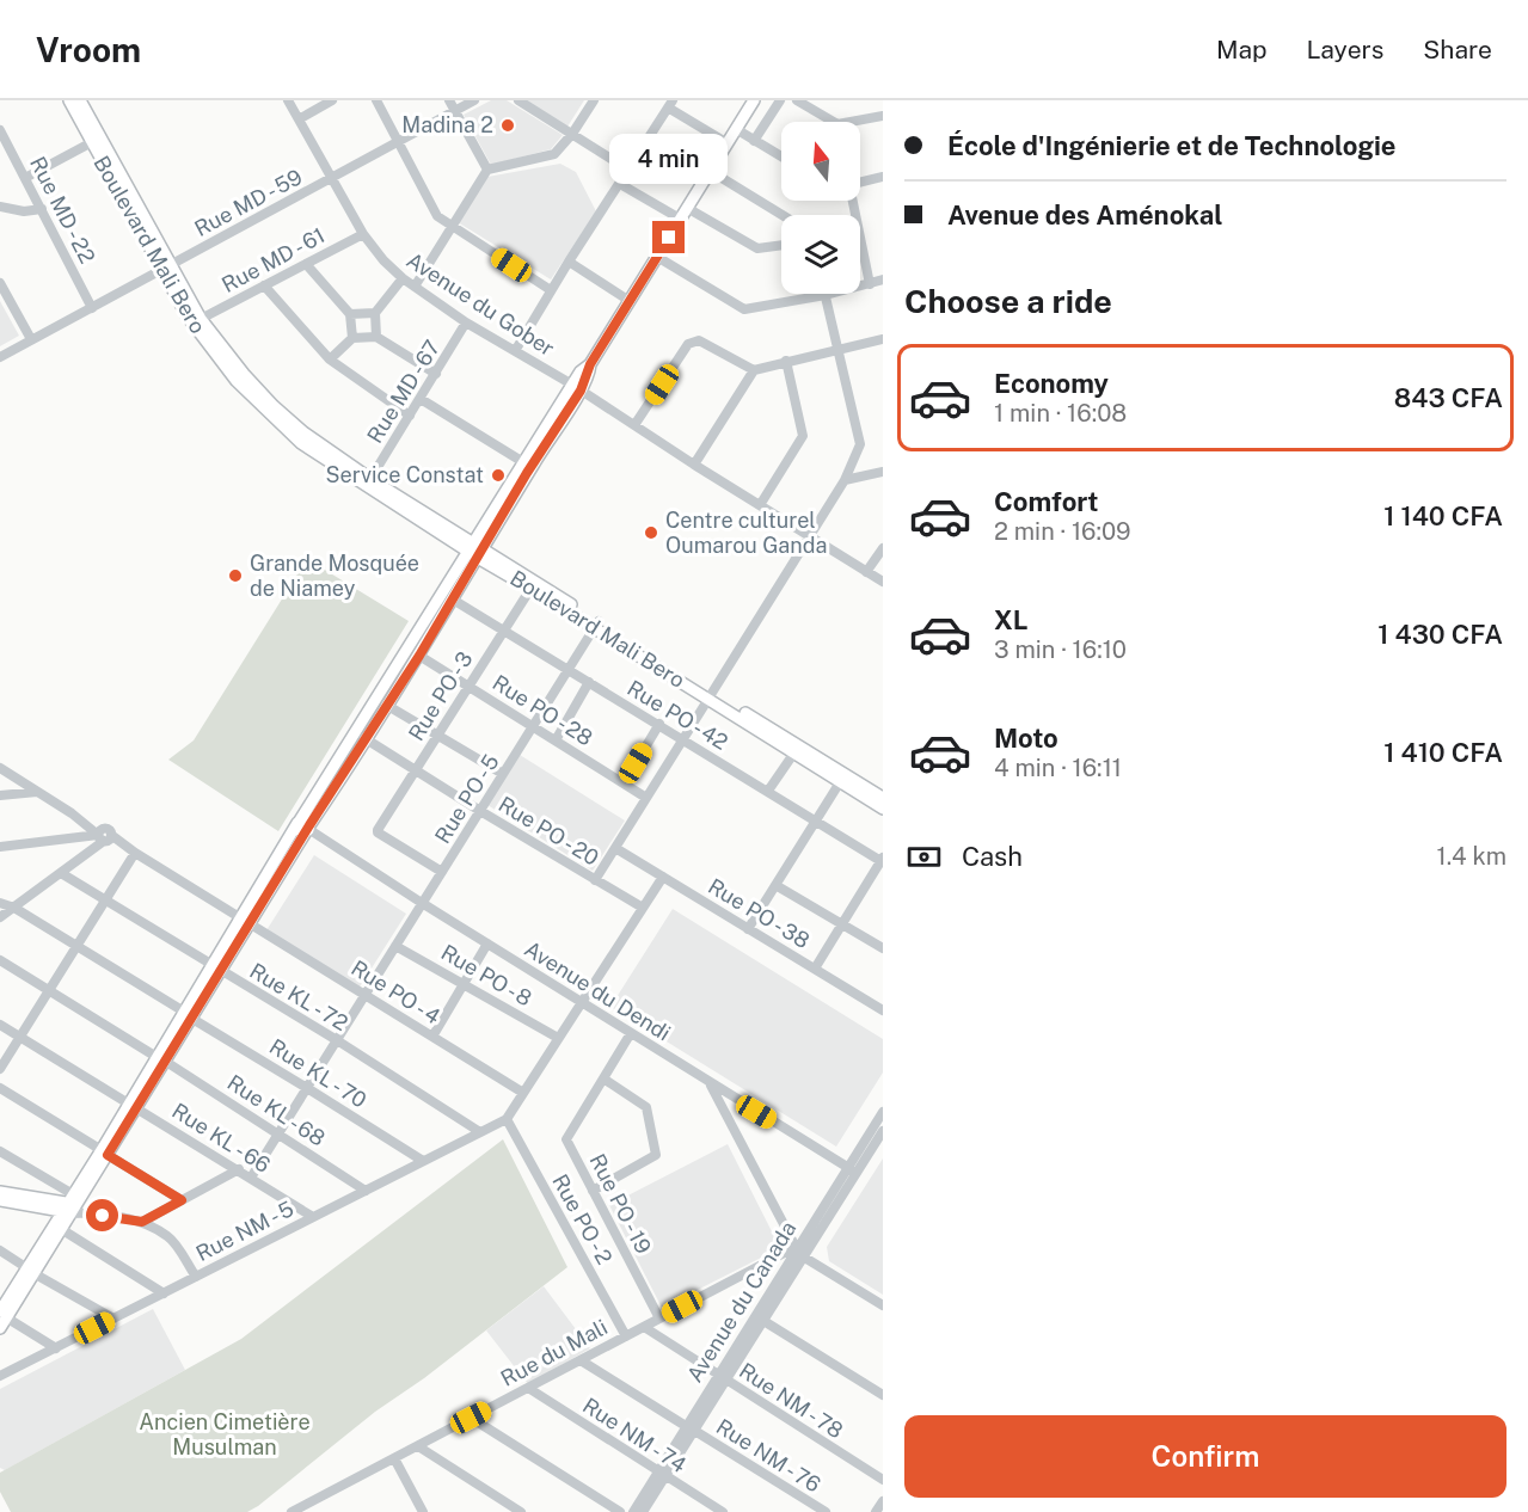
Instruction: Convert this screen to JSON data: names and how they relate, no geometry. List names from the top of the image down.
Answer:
{
  "streets": {
    "main road": ["Boulevard Mali Bero"],
    "street": [
      "Rue MD - 59",
      "Rue MD - 22",
      "Rue MD - 61",
      "Avenue du Gober",
      "Rue MD - 67",
      "Rue PO - 3",
      "Rue PO - 28",
      "Rue PO - 42",
      "Rue PO - 5",
      "Rue PO - 20",
      "Rue PO - 38",
      "Rue PO - 8",
      "Avenue du Dendi",
      "Rue PO - 4",
      "Rue KL - 72",
      "Rue KL - 70",
      "Rue KL - 68",
      "Rue KL - 66",
      "Rue PO - 19",
      "Rue PO - 2",
      "Rue NM - 5",
      "Avenue du Canada",
      "Rue du Mali",
      "Rue NM - 78",
      "Rue NM - 74",
      "Rue NM - 76"
    ]
  },
  "crossings": [
    ["Rue MD - 59", "Rue MD - 22"],
    ["Rue MD - 59", "Boulevard Mali Bero"],
    ["Rue MD - 59", "Avenue du Gober"],
    ["Boulevard Mali Bero", "Rue MD - 61"],
    ["Boulevard Mali Bero", "Rue MD - 67"],
    ["Boulevard Mali Bero", "Rue PO - 3"],
    ["Boulevard Mali Bero", "Rue PO - 5"],
    ["Rue MD - 61", "Avenue du Gober"],
    ["Avenue du Gober", "Rue MD - 67"],
    ["Rue PO - 3", "Rue PO - 28"],
    ["Rue PO - 3", "Rue PO - 42"],
    ["Rue PO - 3", "Rue PO - 5"],
    ["Rue PO - 3", "Rue PO - 20"],
    ["Rue PO - 28", "Rue PO - 5"],
    ["Rue PO - 42", "Rue PO - 5"],
    ["Rue PO - 5", "Rue PO - 20"],
    ["Rue PO - 5", "Rue PO - 8"],
    ["Rue PO - 5", "Avenue du Dendi"],
    ["Rue PO - 5", "Rue PO - 4"],
    ["Rue PO - 5", "Rue KL - 72"],
    ["Rue PO - 5", "Rue KL - 70"],
    ["Rue PO - 5", "Rue KL - 68"],
    ["Rue PO - 5", "Rue KL - 66"],
    ["Avenue du Dendi", "Rue PO - 19"],
    ["Avenue du Dendi", "Avenue du Canada"],
    ["Avenue du Dendi", "Rue du Mali"],
    ["Rue KL - 72", "Rue NM - 5"],
    ["Rue KL - 70", "Rue NM - 5"],
    ["Rue KL - 68", "Rue NM - 5"],
    ["Rue KL - 66", "Rue NM - 5"],
    ["Rue PO - 19", "Rue du Mali"],
    ["Rue PO - 2", "Rue NM - 5"],
    ["Rue PO - 2", "Rue du Mali"],
    ["Avenue du Canada", "Rue du Mali"],
    ["Avenue du Canada", "Rue NM - 78"],
    ["Avenue du Canada", "Rue NM - 74"],
    ["Avenue du Canada", "Rue NM - 76"],
    ["Rue du Mali", "Rue NM - 78"],
    ["Rue du Mali", "Rue NM - 74"],
    ["Rue du Mali", "Rue NM - 76"]
  ],
  "parks": ["Ancien Cimetière Musulman"],
  "places": [
    "Madina 2",
    "Service Constat",
    "Centre culturel Oumarou Ganda",
    "Grande Mosquée de Niamey"
  ],
  "north": "top",
  "page": {
    "header": "Vroom",
    "nav": ["Map", "Layers", "Share"],
    "banner": ["École d'Ingénierie et de Technologie", "Avenue des Aménokal"],
    "bubble": "4 min",
    "heading": "Choose a ride",
    "list": [
      {
        "name": "Economy",
        "note": "1 min · 16:08",
        "value": "843 CFA"
      },
      {
        "name": "Comfort",
        "note": "2 min · 16:09",
        "value": "1 140 CFA"
      },
      {
        "name": "XL",
        "note": "3 min · 16:10",
        "value": "1 430 CFA"
      },
      {
        "name": "Moto",
        "note": "4 min · 16:11",
        "value": "1 410 CFA"
      }
    ],
    "pay": ["Cash", "1.4 km"],
    "buttons": "Confirm"
  }
}
